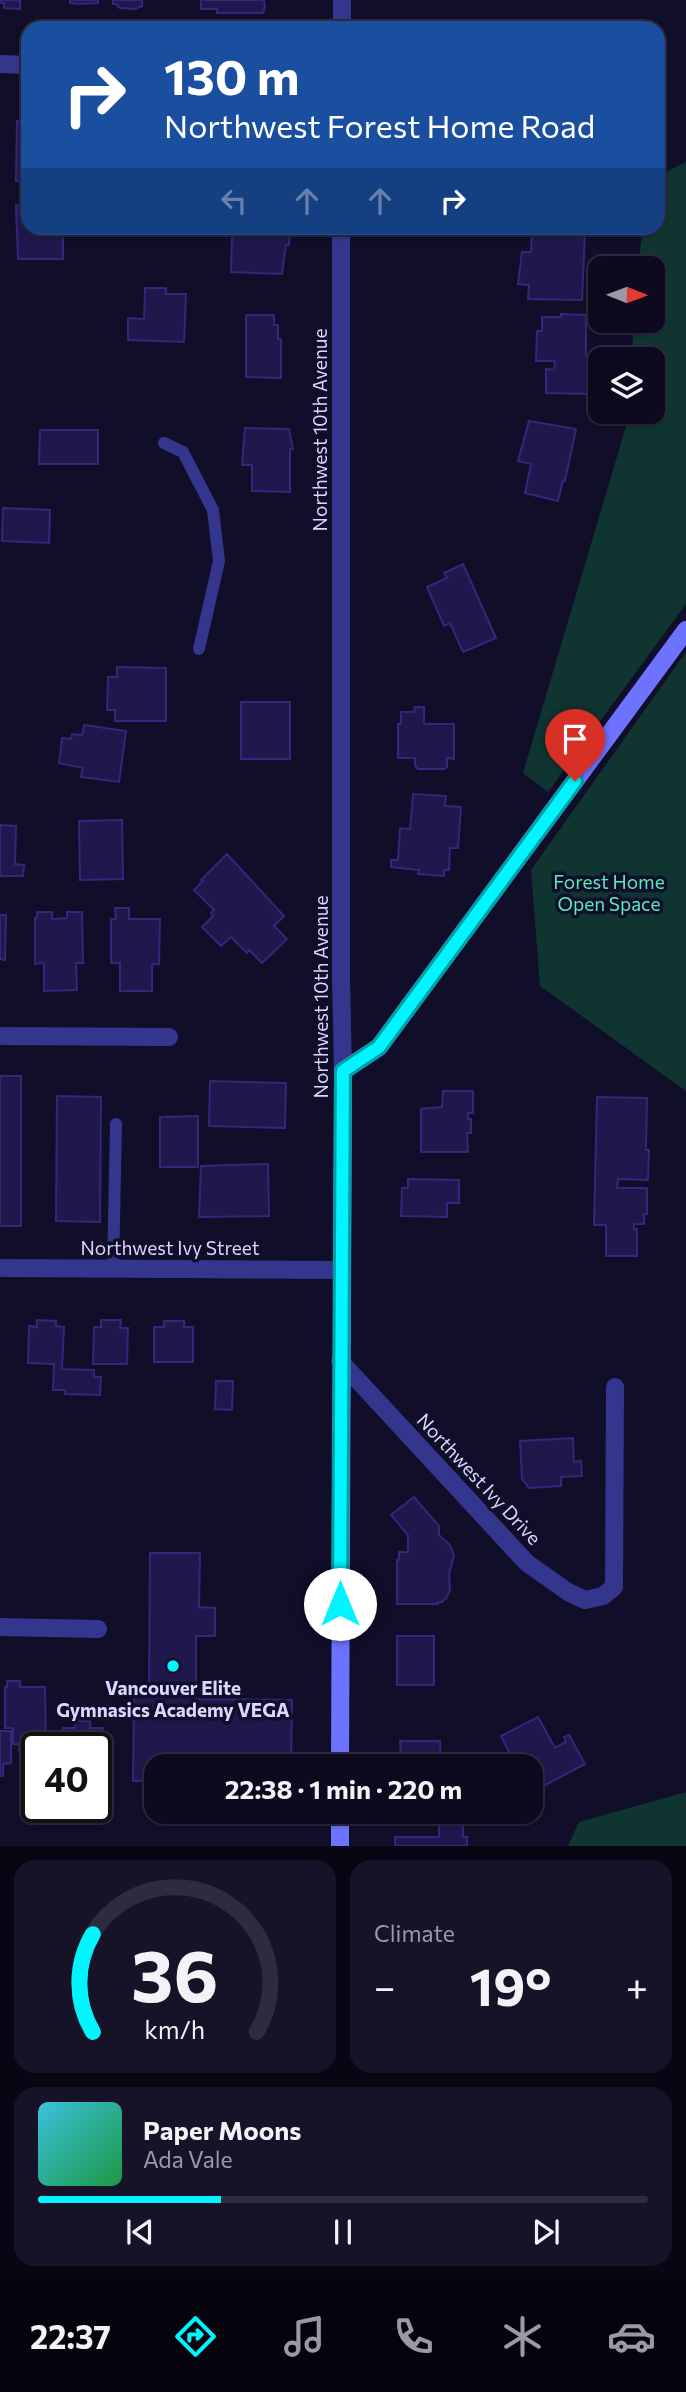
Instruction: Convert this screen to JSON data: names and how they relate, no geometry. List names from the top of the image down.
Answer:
{
  "streets": {
    "street": ["Northwest 10th Avenue", "Northwest Ivy Street", "Northwest Ivy Drive"]
  },
  "crossings": [
    ["Northwest 10th Avenue", "Northwest Ivy Street"],
    ["Northwest 10th Avenue", "Northwest Ivy Drive"]
  ],
  "parks": ["Forest Home Open Space"],
  "places": ["Vancouver Elite Gymnasics Academy VEGA"],
  "north": "right",
  "page": {
    "turn": ["130 m", "Northwest Forest Home Road"],
    "limit": "40",
    "trip": "22:38 · 1 min · 220 m",
    "tile": "Climate",
    "heat": ["−", "19°", "+"],
    "song": ["Paper Moons", "Ada Vale"],
    "tabs": "22:37",
    "gauge": ["36", "km/h"]
  }
}
